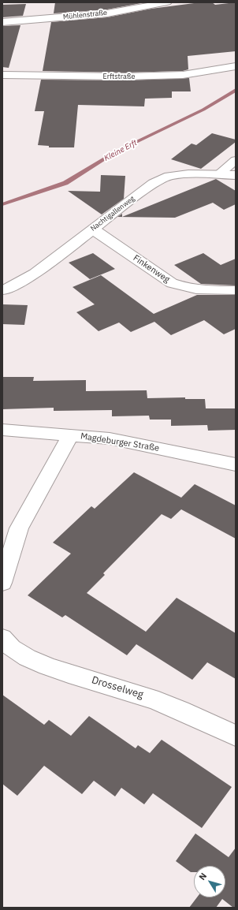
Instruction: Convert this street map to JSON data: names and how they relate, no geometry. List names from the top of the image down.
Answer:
{
  "streets": {
    "street": [
      "Mühlenstraße",
      "Erftstraße",
      "Nachtigallenweg",
      "Finkenweg",
      "Magdeburger Straße",
      "Drosselweg"
    ]
  },
  "crossings": [
    ["Nachtigallenweg", "Finkenweg"]
  ],
  "water": ["Kleine Erft"],
  "north": "top left"
}
